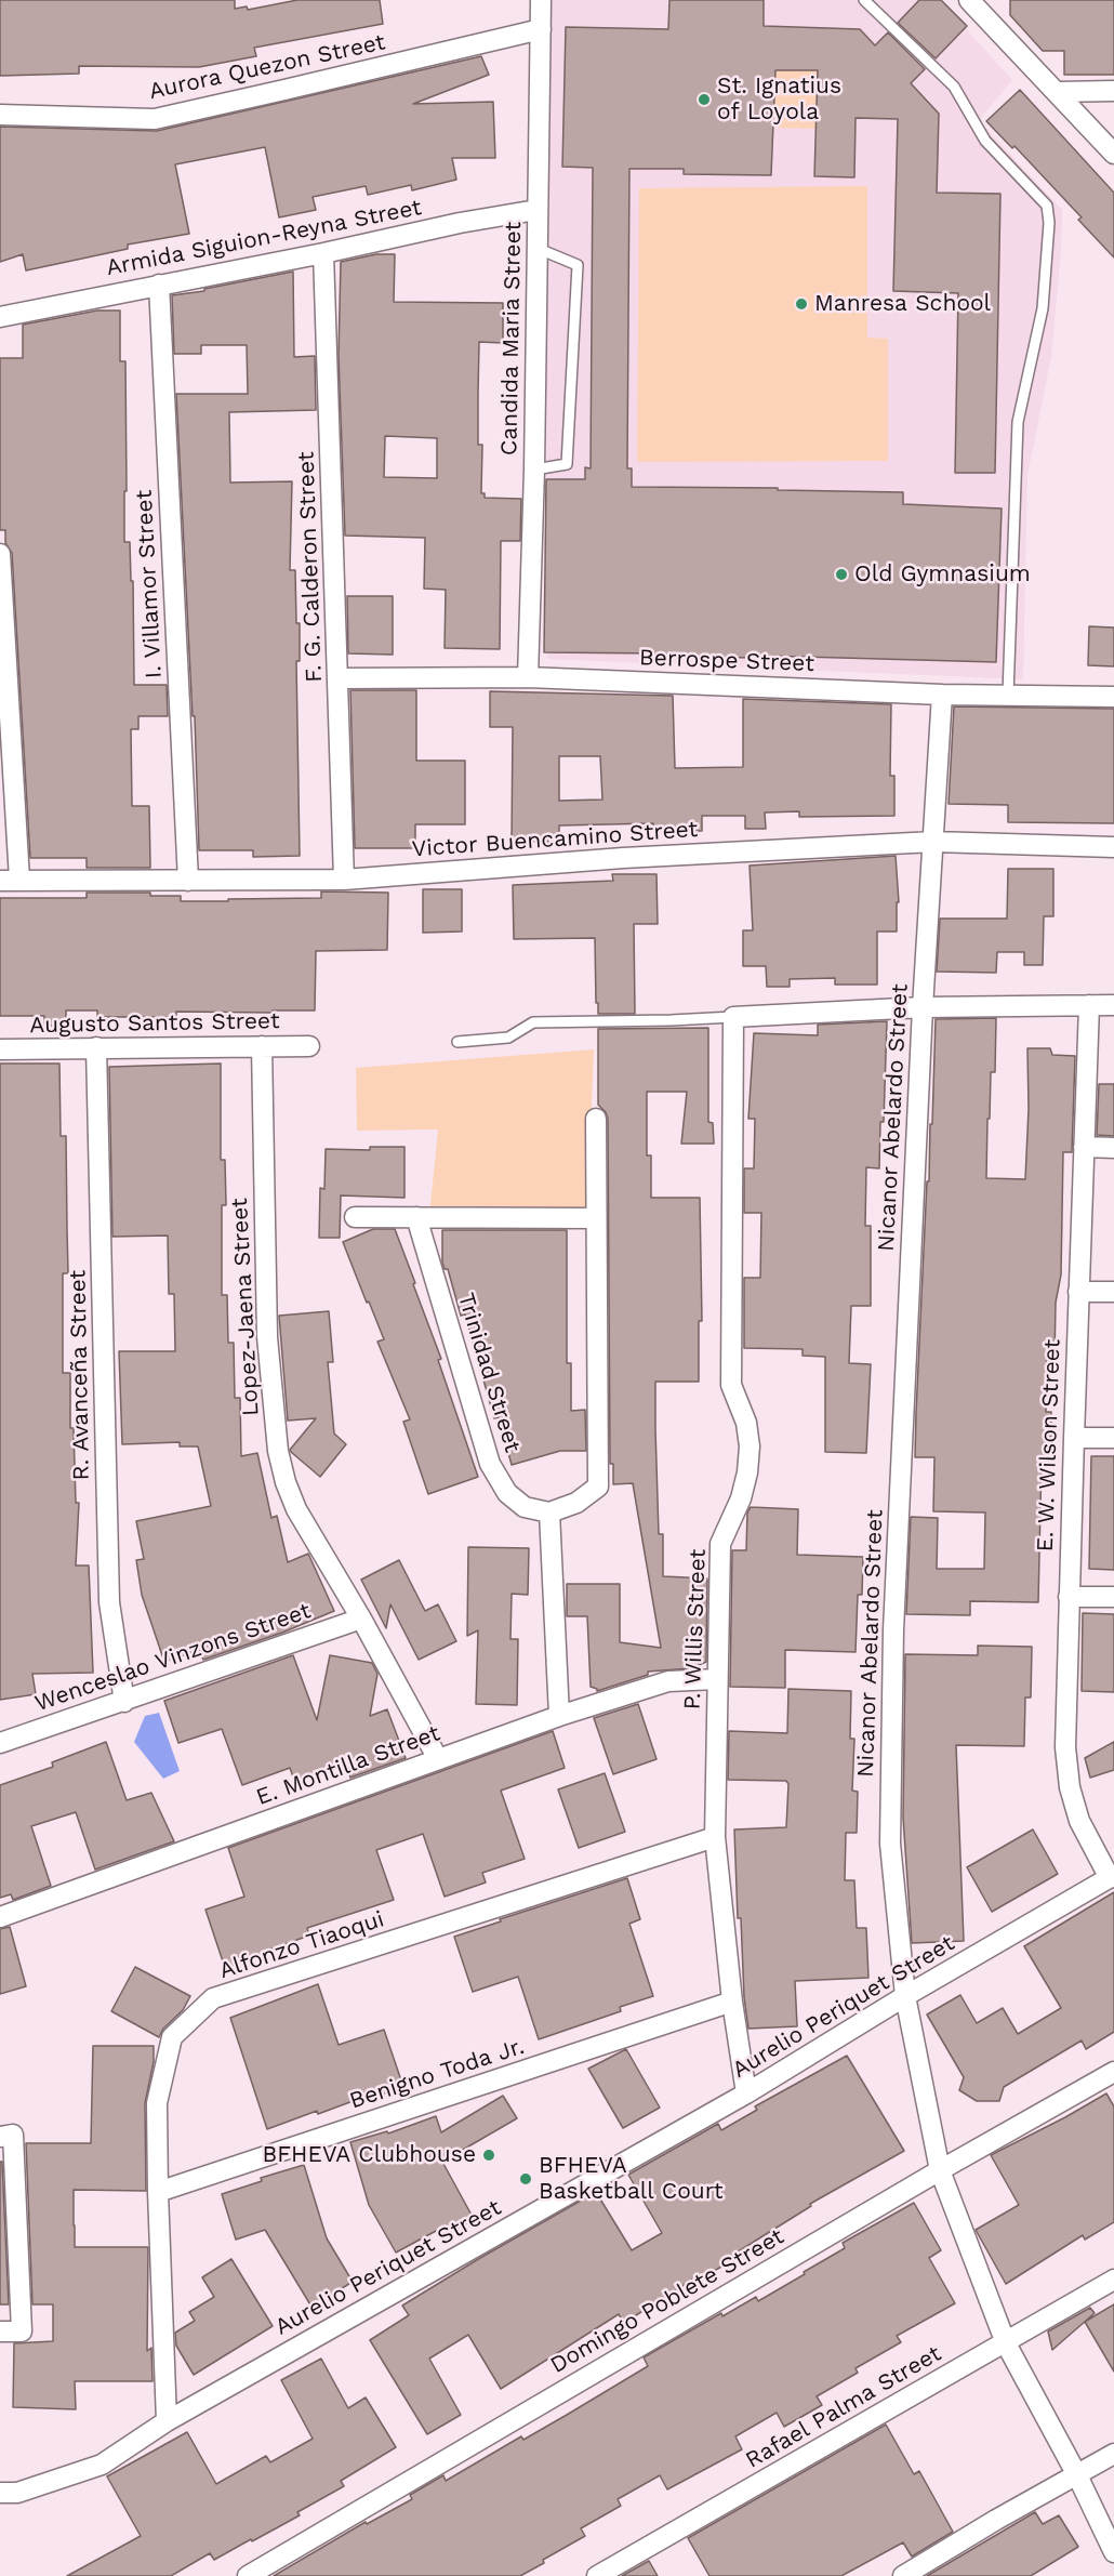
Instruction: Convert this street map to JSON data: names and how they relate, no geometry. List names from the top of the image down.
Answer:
{
  "streets": {
    "street": [
      "Aurora Quezon Street",
      "Armida Siguion-Reyna Street",
      "Candida Maria Street",
      "F. G. Calderon Street",
      "I. Villamor Street",
      "Berrospe Street",
      "Victor Buencamino Street",
      "Augusto Santos Street",
      "Nicanor Abelardo Street",
      "Lopez-Jaena Street",
      "Trinidad Street",
      "R. Avanceña Street",
      "E. W. Wilson Street",
      "P. Willis Street",
      "Wenceslao Vinzons Street",
      "E. Montilla Street",
      "Alfonzo Tiaoqui",
      "Aurelio Periquet Street",
      "Benigno Toda Jr.",
      "Domingo Poblete Street",
      "Rafael Palma Street"
    ]
  },
  "crossings": [
    ["Aurora Quezon Street", "Candida Maria Street"],
    ["Armida Siguion-Reyna Street", "Candida Maria Street"],
    ["Armida Siguion-Reyna Street", "F. G. Calderon Street"],
    ["Armida Siguion-Reyna Street", "I. Villamor Street"],
    ["Candida Maria Street", "Berrospe Street"],
    ["F. G. Calderon Street", "Berrospe Street"],
    ["F. G. Calderon Street", "Victor Buencamino Street"],
    ["I. Villamor Street", "Victor Buencamino Street"],
    ["Berrospe Street", "Nicanor Abelardo Street"],
    ["Victor Buencamino Street", "Nicanor Abelardo Street"],
    ["Augusto Santos Street", "Lopez-Jaena Street"],
    ["Augusto Santos Street", "R. Avanceña Street"],
    ["Nicanor Abelardo Street", "Aurelio Periquet Street"],
    ["Nicanor Abelardo Street", "Domingo Poblete Street"],
    ["Nicanor Abelardo Street", "Rafael Palma Street"],
    ["Lopez-Jaena Street", "Wenceslao Vinzons Street"],
    ["Lopez-Jaena Street", "E. Montilla Street"],
    ["R. Avanceña Street", "Wenceslao Vinzons Street"],
    ["E. W. Wilson Street", "Aurelio Periquet Street"],
    ["P. Willis Street", "E. Montilla Street"],
    ["P. Willis Street", "Alfonzo Tiaoqui"],
    ["P. Willis Street", "Aurelio Periquet Street"],
    ["P. Willis Street", "Benigno Toda Jr."],
    ["Alfonzo Tiaoqui", "Aurelio Periquet Street"],
    ["Alfonzo Tiaoqui", "Benigno Toda Jr."]
  ],
  "places": [
    "St. Ignatius of Loyola",
    "Manresa School",
    "Old Gymnasium",
    "BFHEVA Clubhouse",
    "BFHEVA Basketball Court"
  ]
}
